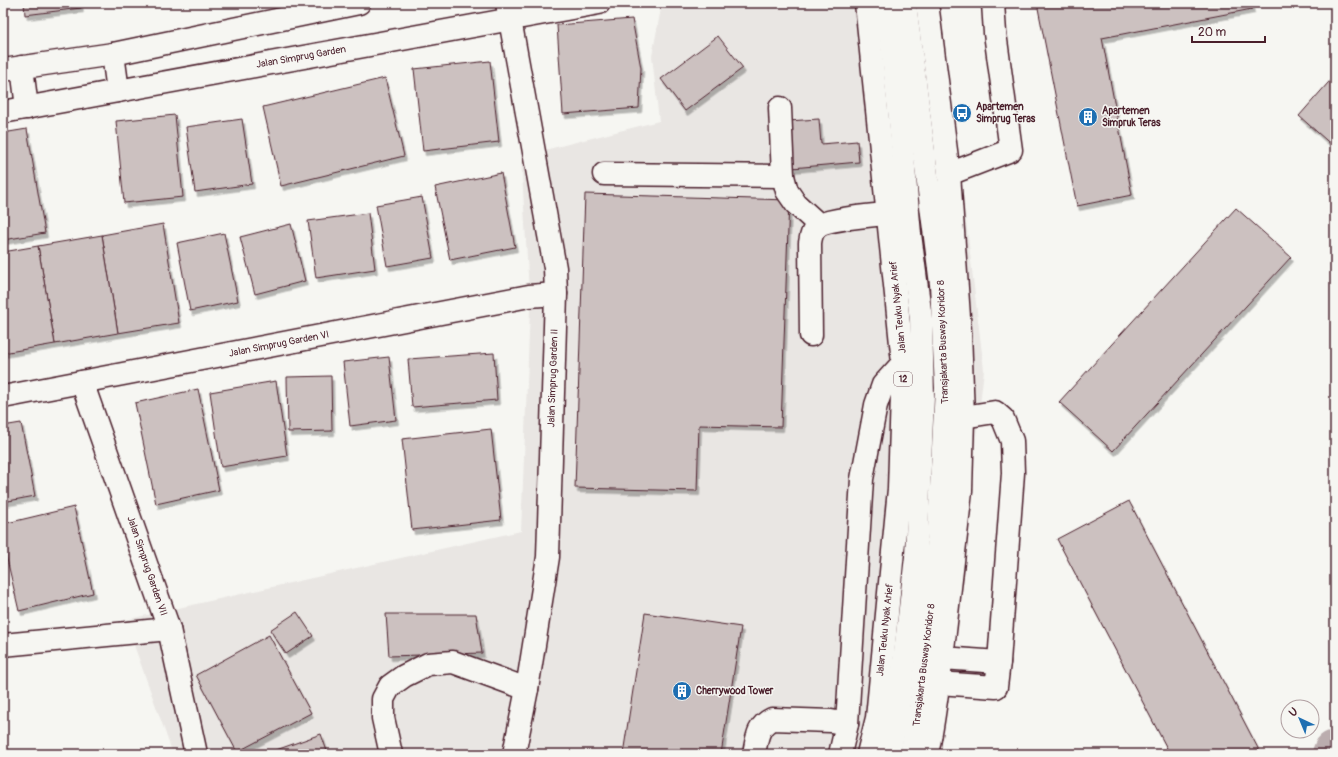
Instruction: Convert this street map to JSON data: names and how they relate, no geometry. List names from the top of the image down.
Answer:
{
  "streets": {
    "main road": [
      "Jalan Simprug Garden",
      "Jalan Teuku Nyak Arief",
      "Transjakarta Busway Koridor 8",
      "Jalan Simprug Garden VI",
      "Jalan Simprug Garden II",
      "12",
      "Jalan Simprug Garden VII"
    ]
  },
  "crossings": [
    ["Jalan Simprug Garden", "Jalan Simprug Garden II"],
    ["Jalan Simprug Garden VI", "Jalan Simprug Garden II"],
    ["Jalan Simprug Garden VI", "Jalan Simprug Garden VII"]
  ],
  "places": {
    "bus stop": ["Apartemen Simprug Teras"],
    "building": ["Apartemen Simpruk Teras", "Cherrywood Tower"]
  },
  "scale_bar": "20 m",
  "north": "top left"
}
